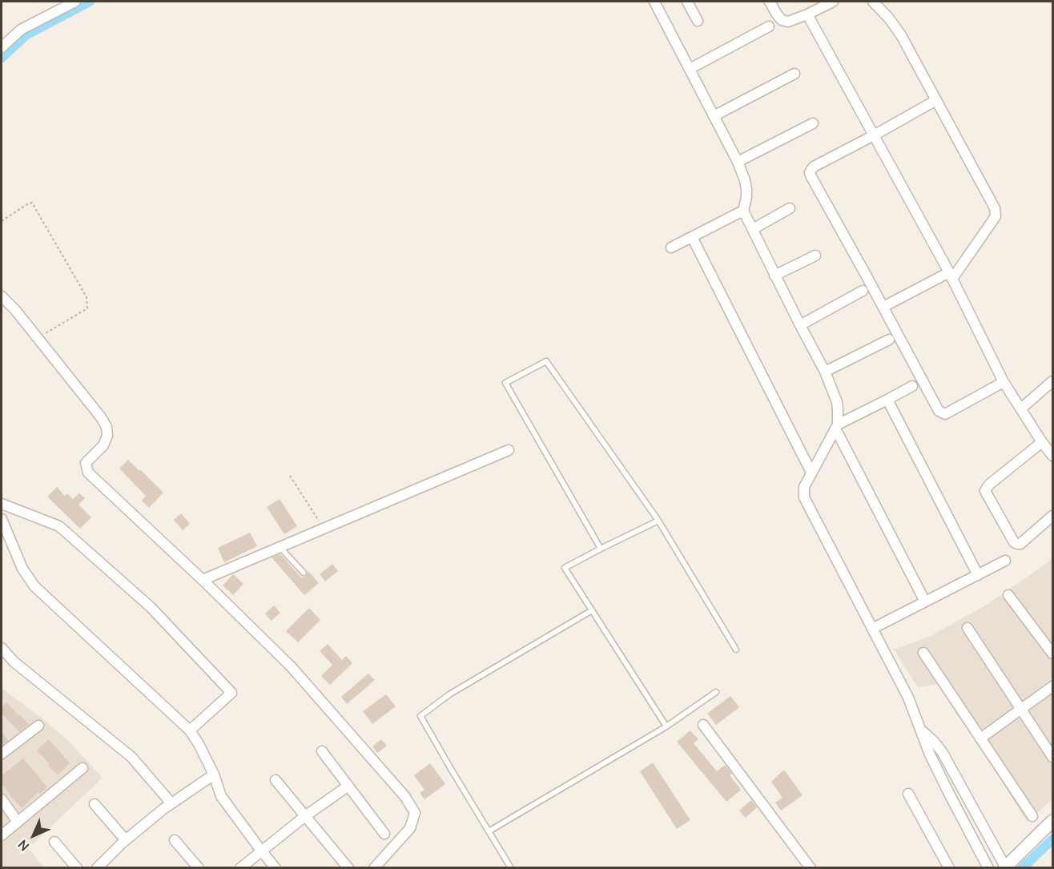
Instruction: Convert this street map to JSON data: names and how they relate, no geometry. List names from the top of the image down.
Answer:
{
  "north": "bottom left"
}
